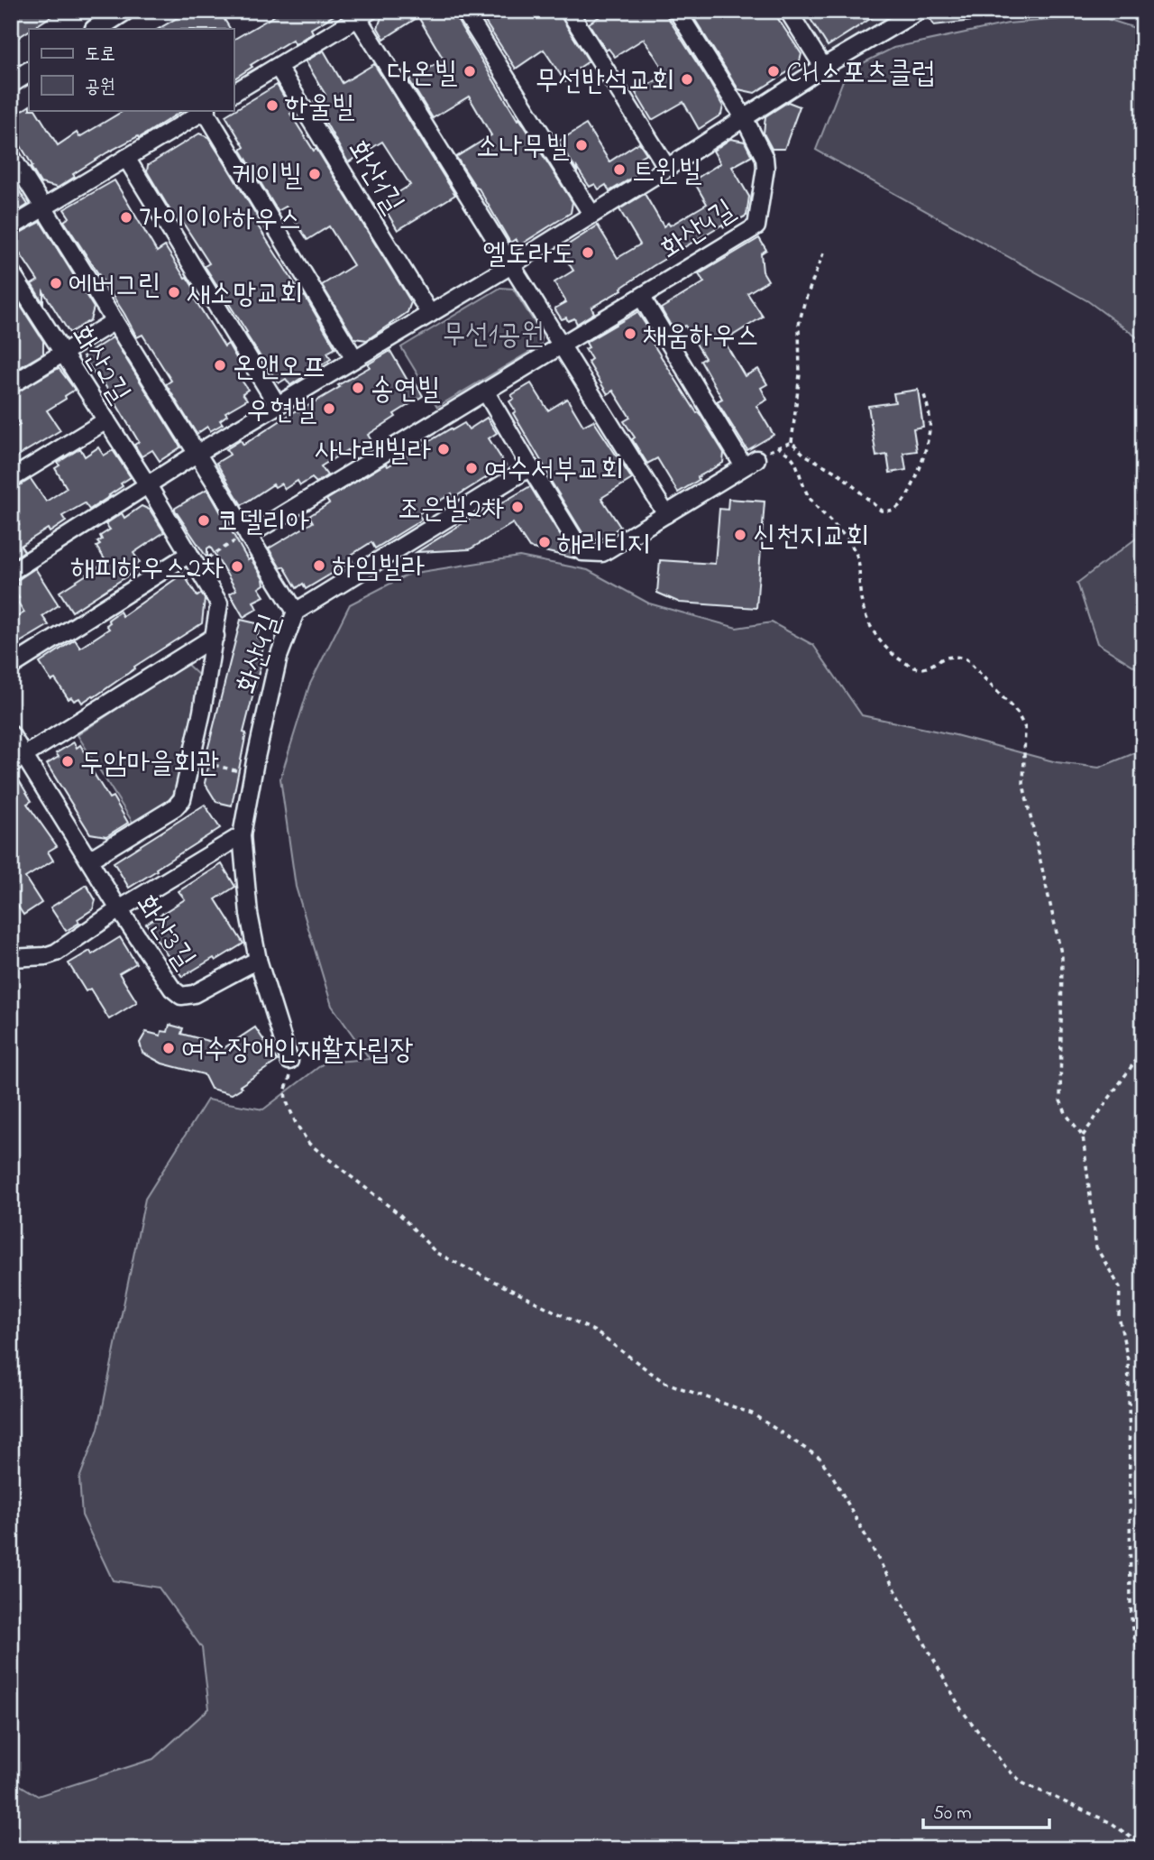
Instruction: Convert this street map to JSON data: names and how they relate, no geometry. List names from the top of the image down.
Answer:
{
  "streets": {
    "street": [
      "화산1길",
      "화산4길",
      "화산2길",
      "화산3길"
    ]
  },
  "crossings": [
    ["화산4길", "화산3길"]
  ],
  "parks": ["무선1공원"],
  "places": [
    "다온빌",
    "CH스포츠클럽",
    "무선반석교회",
    "한울빌",
    "소나무빌",
    "트윈빌",
    "케이빌",
    "가이이아하우스",
    "엘도라도",
    "에버그린",
    "새소망교회",
    "채움하우스",
    "온앤오프",
    "송연빌",
    "우현빌",
    "사나래빌라",
    "여수서부교회",
    "조은빌2차",
    "코델리아",
    "신천지교회",
    "해리티지",
    "하임빌라",
    "해피하우스2차",
    "두암마을회관",
    "여수장애인재활자립장"
  ],
  "legend": ["도로", "공원"],
  "scale_bar": "50 m"
}
